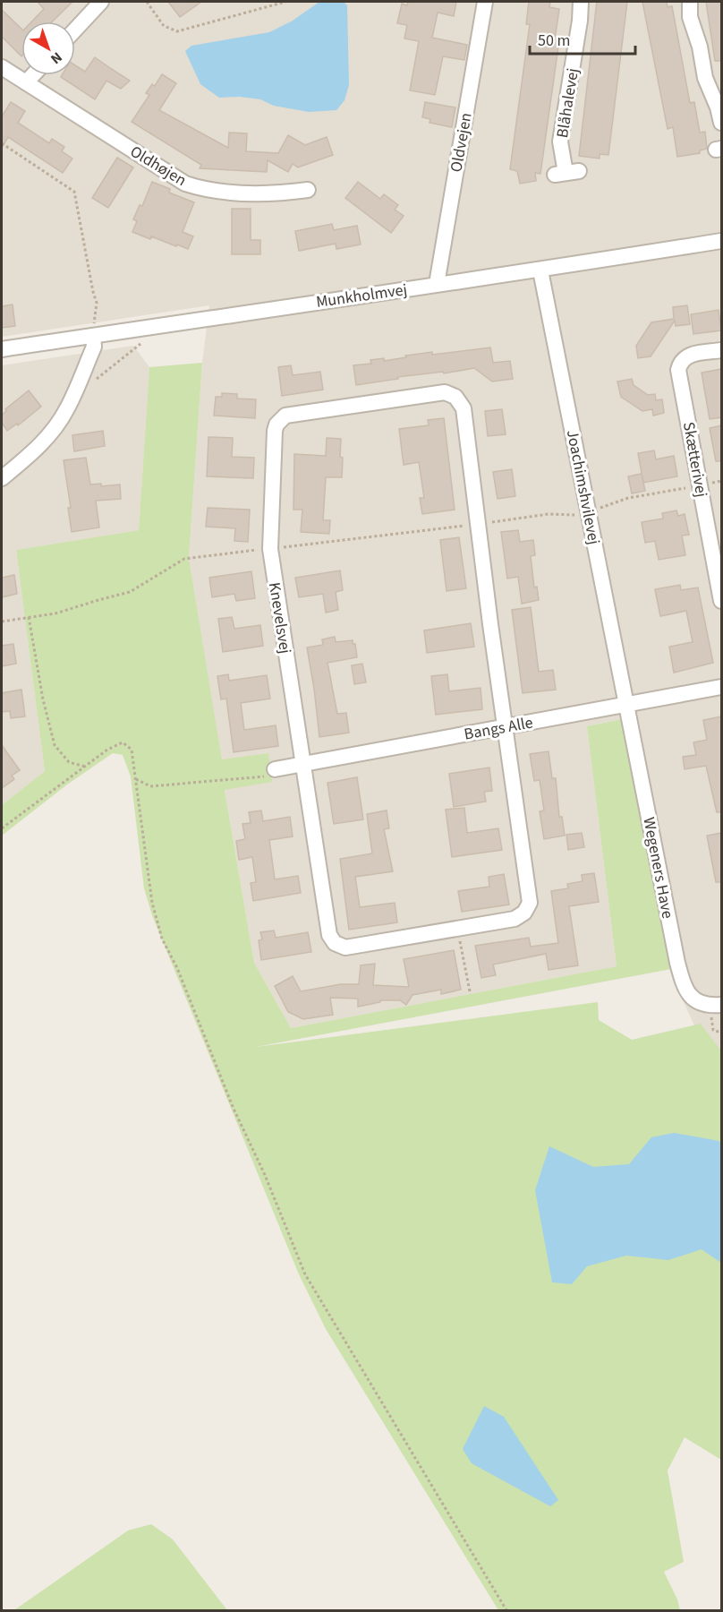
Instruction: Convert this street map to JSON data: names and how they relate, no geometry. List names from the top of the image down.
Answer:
{
  "streets": {
    "street": [
      "Blåhalevej",
      "Oldvejen",
      "Oldhøjen",
      "Munkholmvej",
      "Skætterivej",
      "Joachimshvilevej",
      "Knevelsvej",
      "Bangs Alle",
      "Wegeners Have"
    ]
  },
  "crossings": [
    ["Oldvejen", "Munkholmvej"],
    ["Munkholmvej", "Joachimshvilevej"],
    ["Joachimshvilevej", "Bangs Alle"],
    ["Joachimshvilevej", "Wegeners Have"],
    ["Knevelsvej", "Bangs Alle"],
    ["Bangs Alle", "Wegeners Have"]
  ],
  "scale_bar": "50 m",
  "north": "bottom right"
}
